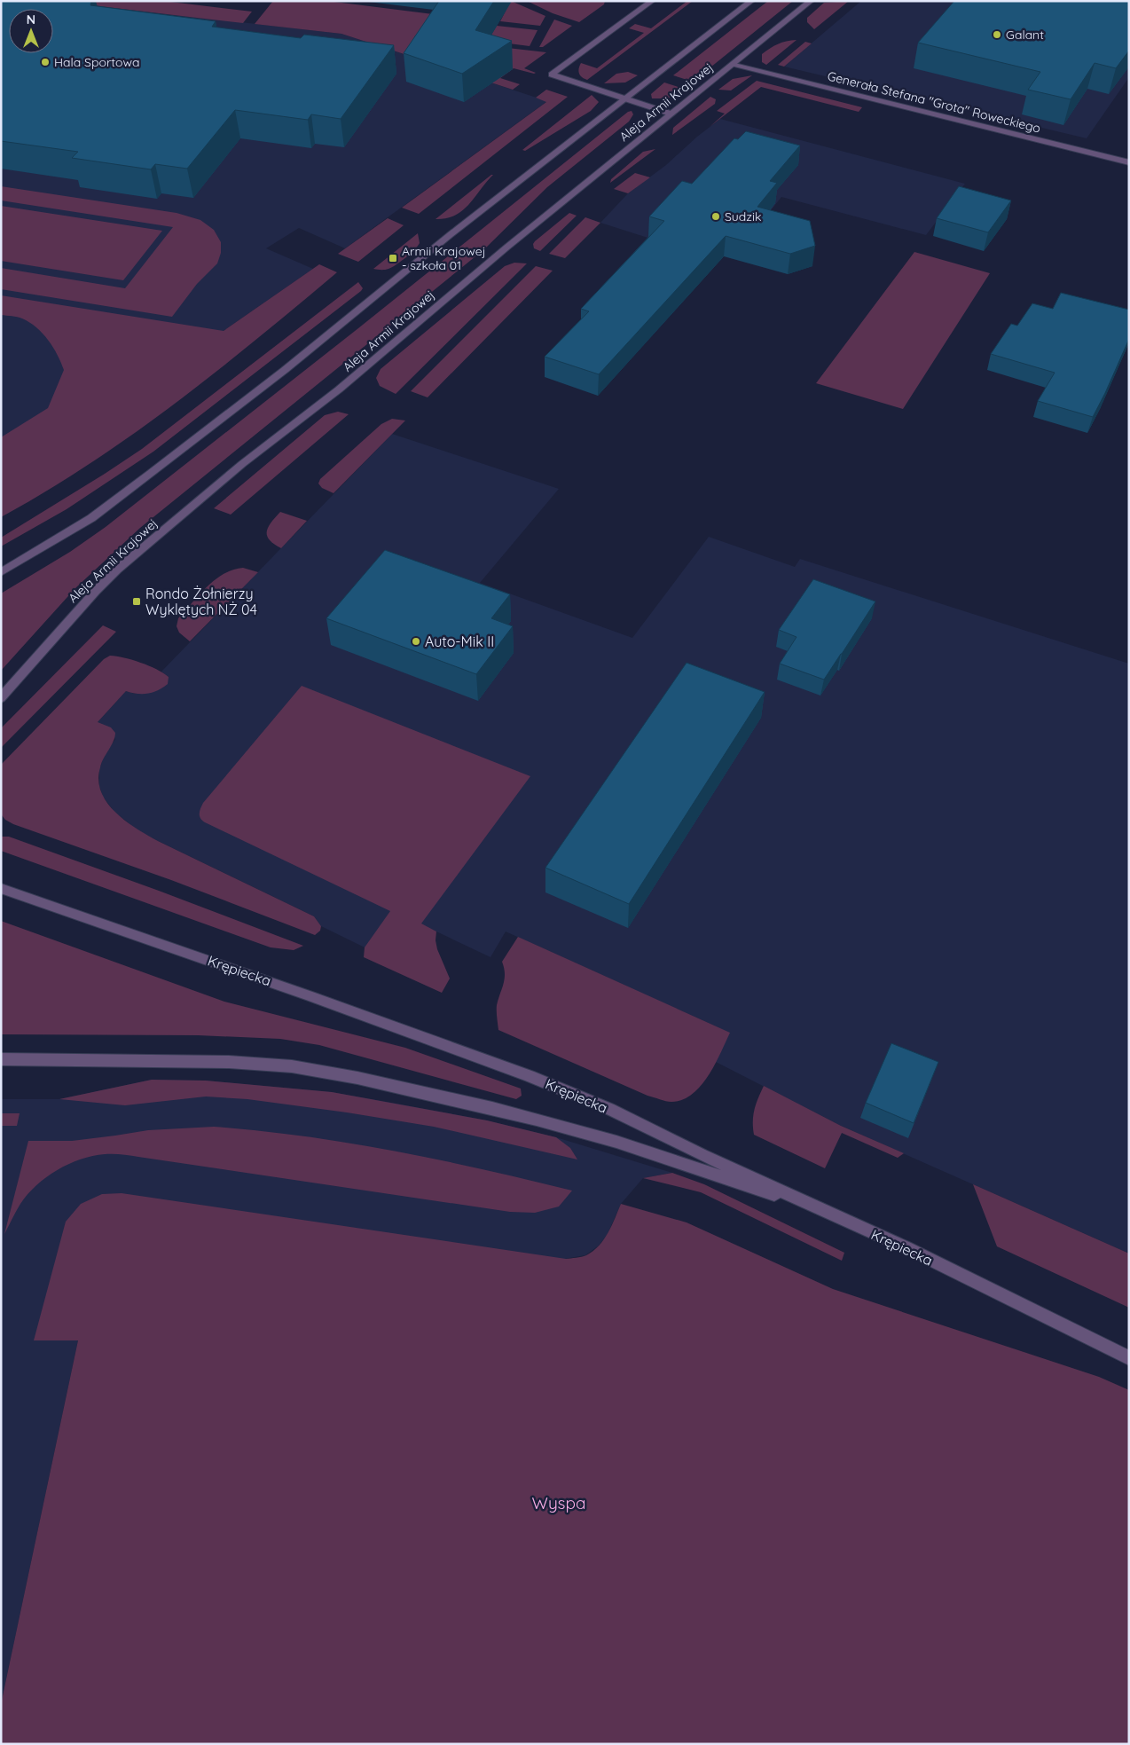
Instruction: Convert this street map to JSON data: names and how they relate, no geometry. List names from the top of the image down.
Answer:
{
  "streets": {
    "street": ["Aleja Armii Krajowej", "Generała Stefana \"Grota\" Roweckiego", "Krępiecka"]
  },
  "crossings": [
    ["Aleja Armii Krajowej", "Generała Stefana \"Grota\" Roweckiego"]
  ],
  "parks": ["Wyspa"],
  "places": {
    "other": [
      "Galant",
      "Hala Sportowa",
      "Sudzik",
      "Auto-Mik II"
    ],
    "transit": ["Armii Krajowej - szkoła 01", "Rondo Żołnierzy Wyklętych NŻ 04"]
  },
  "north": "top"
}
